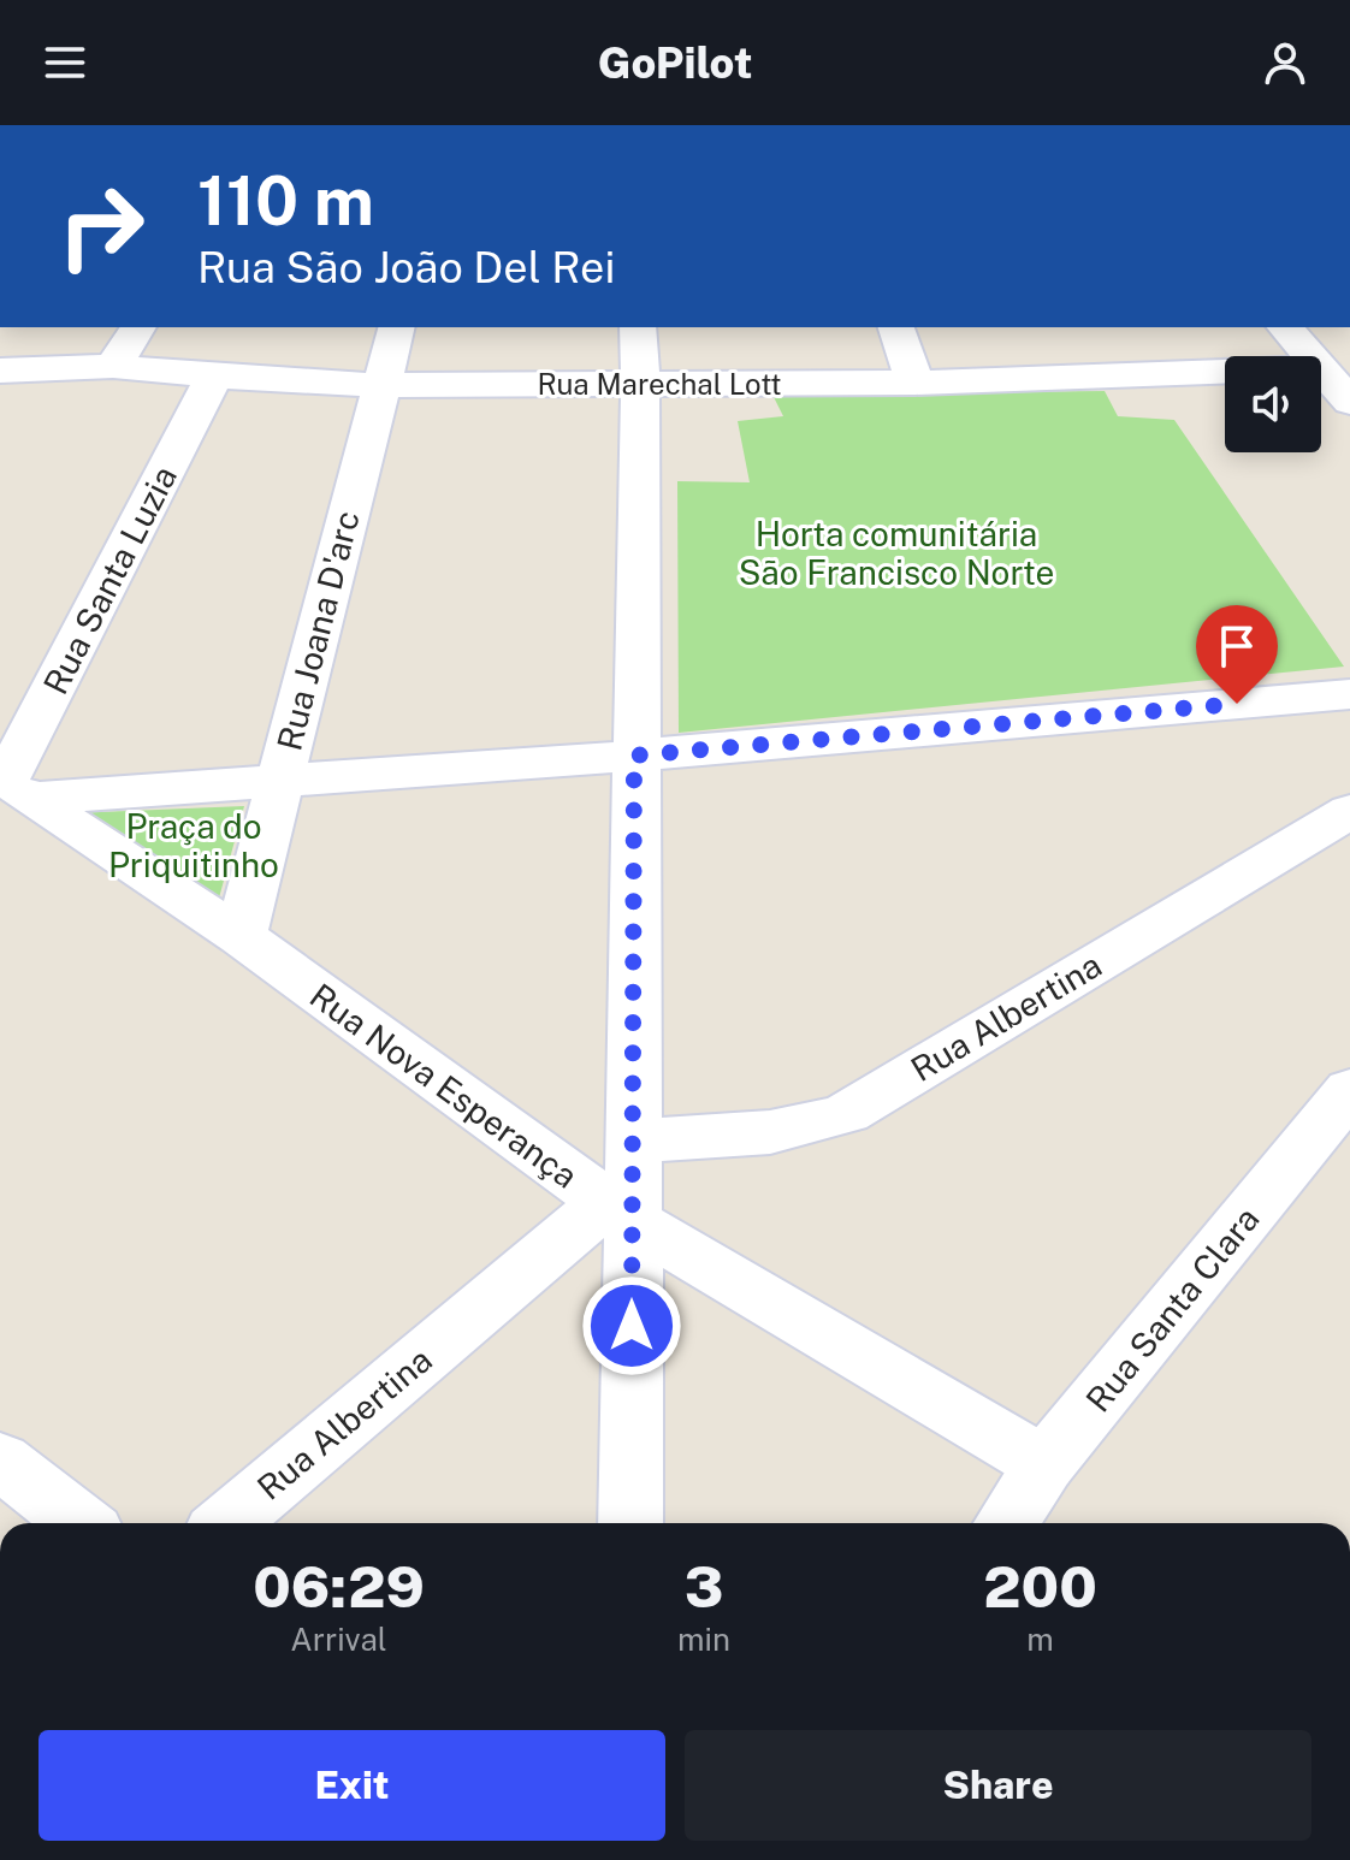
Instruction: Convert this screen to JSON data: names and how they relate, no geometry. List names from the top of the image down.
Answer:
{
  "streets": {
    "street": [
      "Rua Marechal Lott",
      "Rua Santa Luzia",
      "Rua Joana D'arc",
      "Rua Albertina",
      "Rua Nova Esperança",
      "Rua Santa Clara"
    ]
  },
  "crossings": [
    ["Rua Marechal Lott", "Rua Santa Luzia"],
    ["Rua Marechal Lott", "Rua Joana D'arc"],
    ["Rua Santa Luzia", "Rua Nova Esperança"],
    ["Rua Joana D'arc", "Rua Nova Esperança"],
    ["Rua Albertina", "Rua Nova Esperança"],
    ["Rua Nova Esperança", "Rua Santa Clara"]
  ],
  "parks": ["Horta comunitária São Francisco Norte", "Praça do Priquitinho"],
  "page": {
    "header": "GoPilot",
    "turn": ["110 m", "Rua São João Del Rei"],
    "eta": [
      "06:29",
      "Arrival",
      "3",
      "min",
      "200",
      "m"
    ],
    "buttons": ["Exit", "Share"]
  }
}
